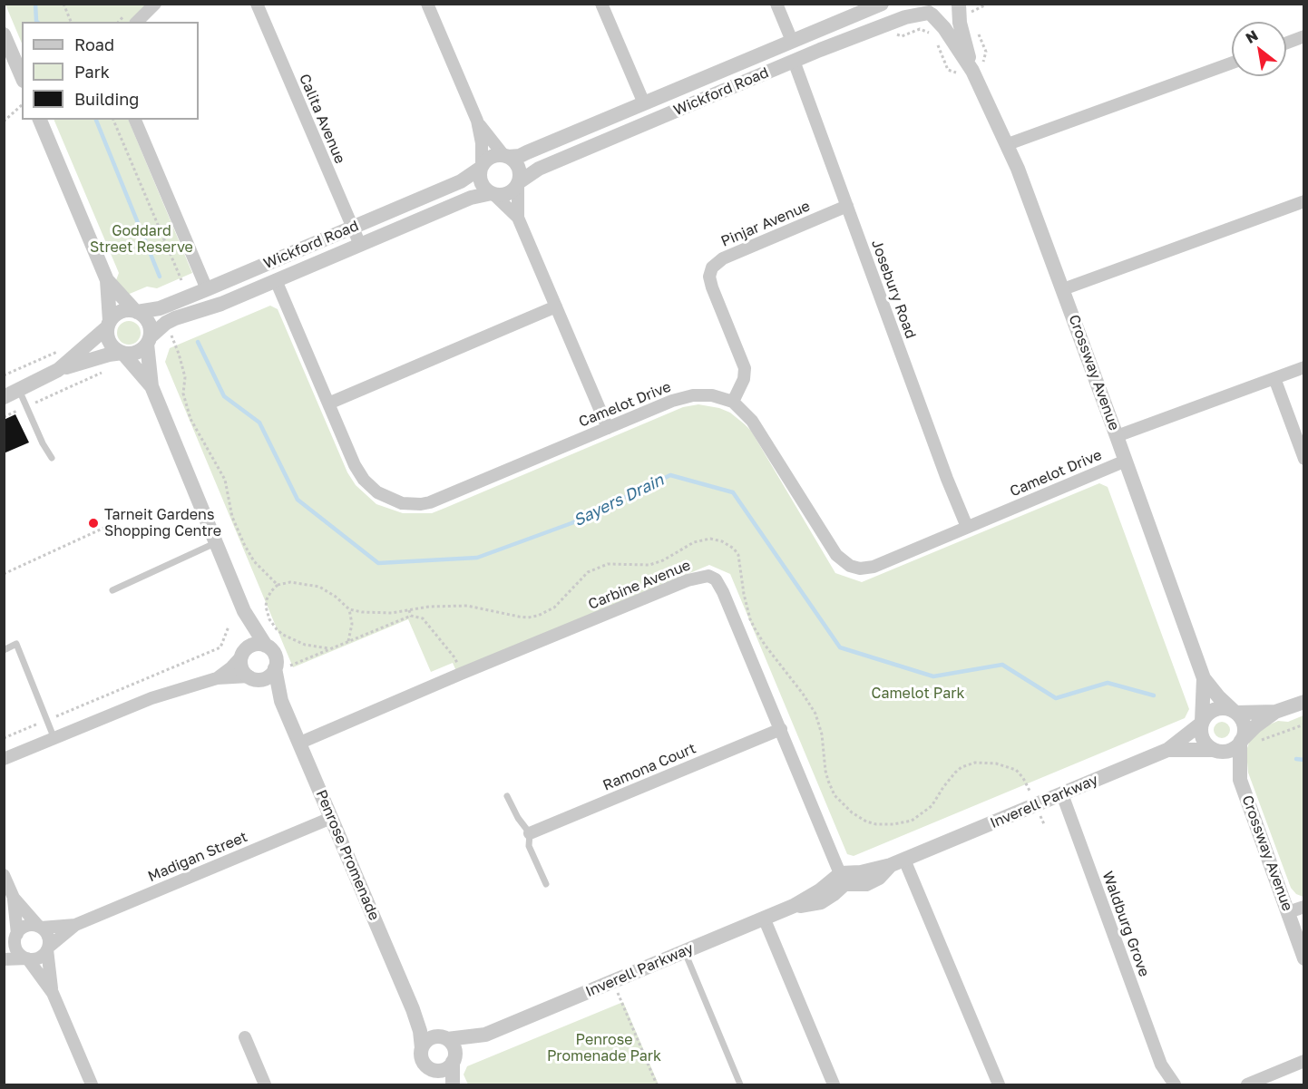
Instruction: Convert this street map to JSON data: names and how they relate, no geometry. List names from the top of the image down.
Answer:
{
  "streets": {
    "street": [
      "Wickford Road",
      "Calita Avenue",
      "Pinjar Avenue",
      "Josebury Road",
      "Crossway Avenue",
      "Camelot Drive",
      "Carbine Avenue",
      "Ramona Court",
      "Inverell Parkway",
      "Penrose Promenade",
      "Madigan Street",
      "Waldburg Grove"
    ]
  },
  "crossings": [
    ["Wickford Road", "Calita Avenue"],
    ["Wickford Road", "Josebury Road"],
    ["Wickford Road", "Crossway Avenue"],
    ["Wickford Road", "Camelot Drive"],
    ["Pinjar Avenue", "Josebury Road"],
    ["Pinjar Avenue", "Camelot Drive"],
    ["Josebury Road", "Camelot Drive"],
    ["Crossway Avenue", "Camelot Drive"],
    ["Crossway Avenue", "Inverell Parkway"],
    ["Carbine Avenue", "Ramona Court"],
    ["Carbine Avenue", "Inverell Parkway"],
    ["Carbine Avenue", "Penrose Promenade"],
    ["Inverell Parkway", "Penrose Promenade"],
    ["Inverell Parkway", "Waldburg Grove"],
    ["Penrose Promenade", "Madigan Street"]
  ],
  "water": ["Sayers Drain"],
  "parks": ["Goddard Street Reserve", "Camelot Park", "Penrose Promenade Park"],
  "places": ["Tarneit Gardens Shopping Centre"],
  "legend": ["Road", "Park", "Building"],
  "north": "top left"
}
